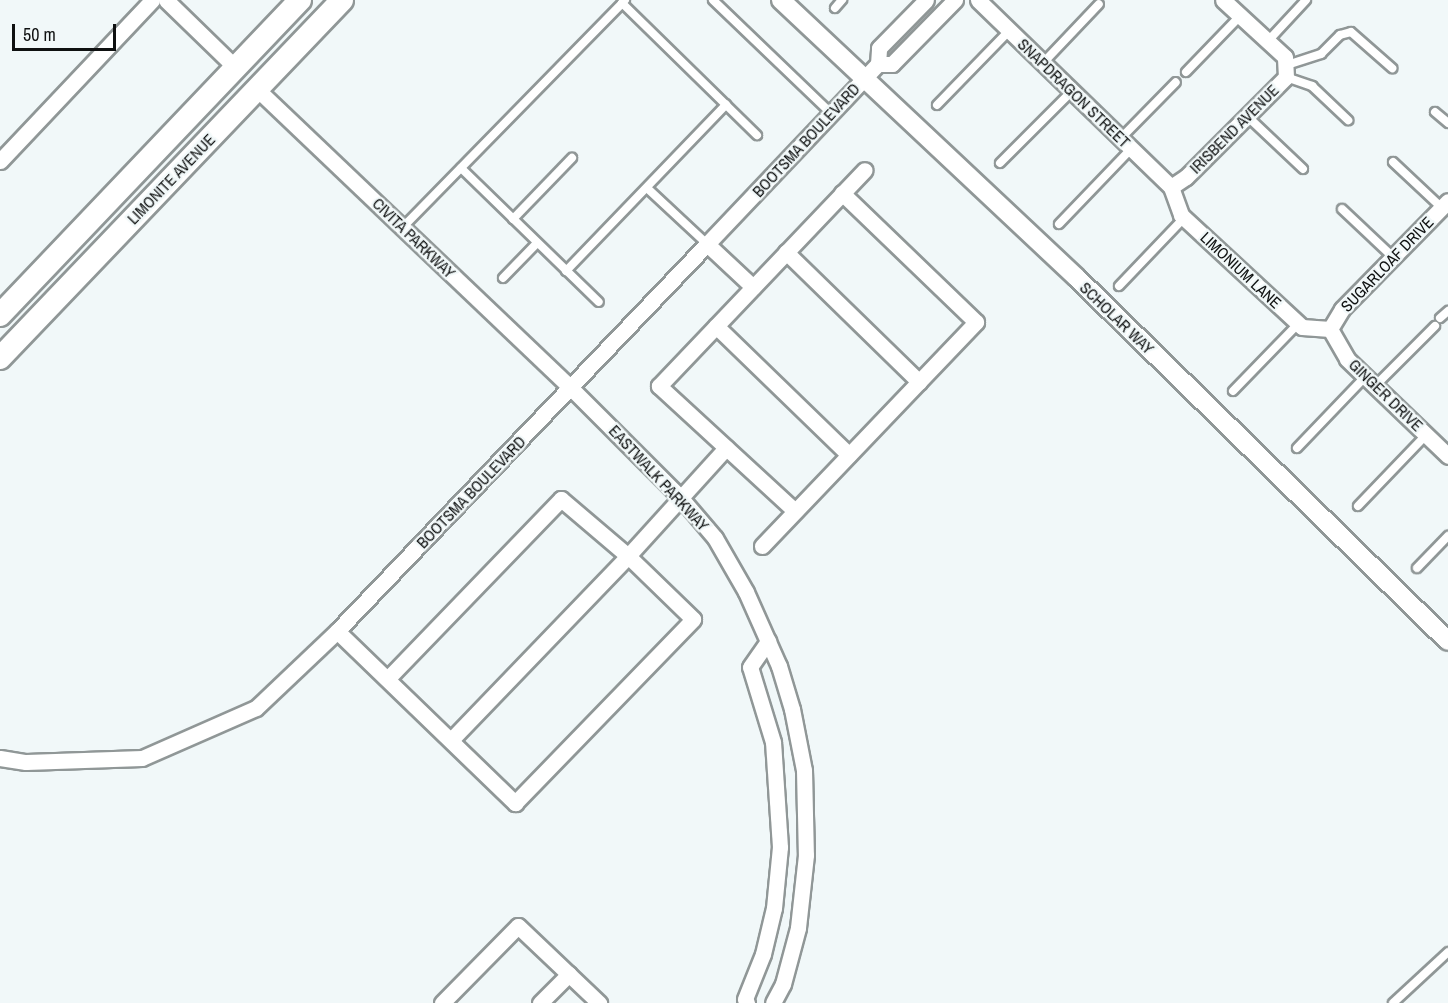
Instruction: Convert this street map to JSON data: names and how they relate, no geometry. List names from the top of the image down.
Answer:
{
  "streets": {
    "main road": ["LIMONITE AVENUE"],
    "street": [
      "SNAPDRAGON STREET",
      "IRISBEND AVENUE",
      "BOOTSMA BOULEVARD",
      "CIVITA PARKWAY",
      "SUGARLOAF DRIVE",
      "LIMONIUM LANE",
      "SCHOLAR WAY",
      "GINGER DRIVE",
      "EASTWALK PARKWAY"
    ]
  },
  "crossings": [
    ["SNAPDRAGON STREET", "IRISBEND AVENUE"],
    ["SNAPDRAGON STREET", "LIMONIUM LANE"],
    ["IRISBEND AVENUE", "LIMONIUM LANE"],
    ["BOOTSMA BOULEVARD", "CIVITA PARKWAY"],
    ["BOOTSMA BOULEVARD", "SCHOLAR WAY"],
    ["BOOTSMA BOULEVARD", "EASTWALK PARKWAY"],
    ["LIMONITE AVENUE", "CIVITA PARKWAY"],
    ["CIVITA PARKWAY", "EASTWALK PARKWAY"],
    ["SUGARLOAF DRIVE", "GINGER DRIVE"]
  ],
  "scale_bar": "50 m"
}
